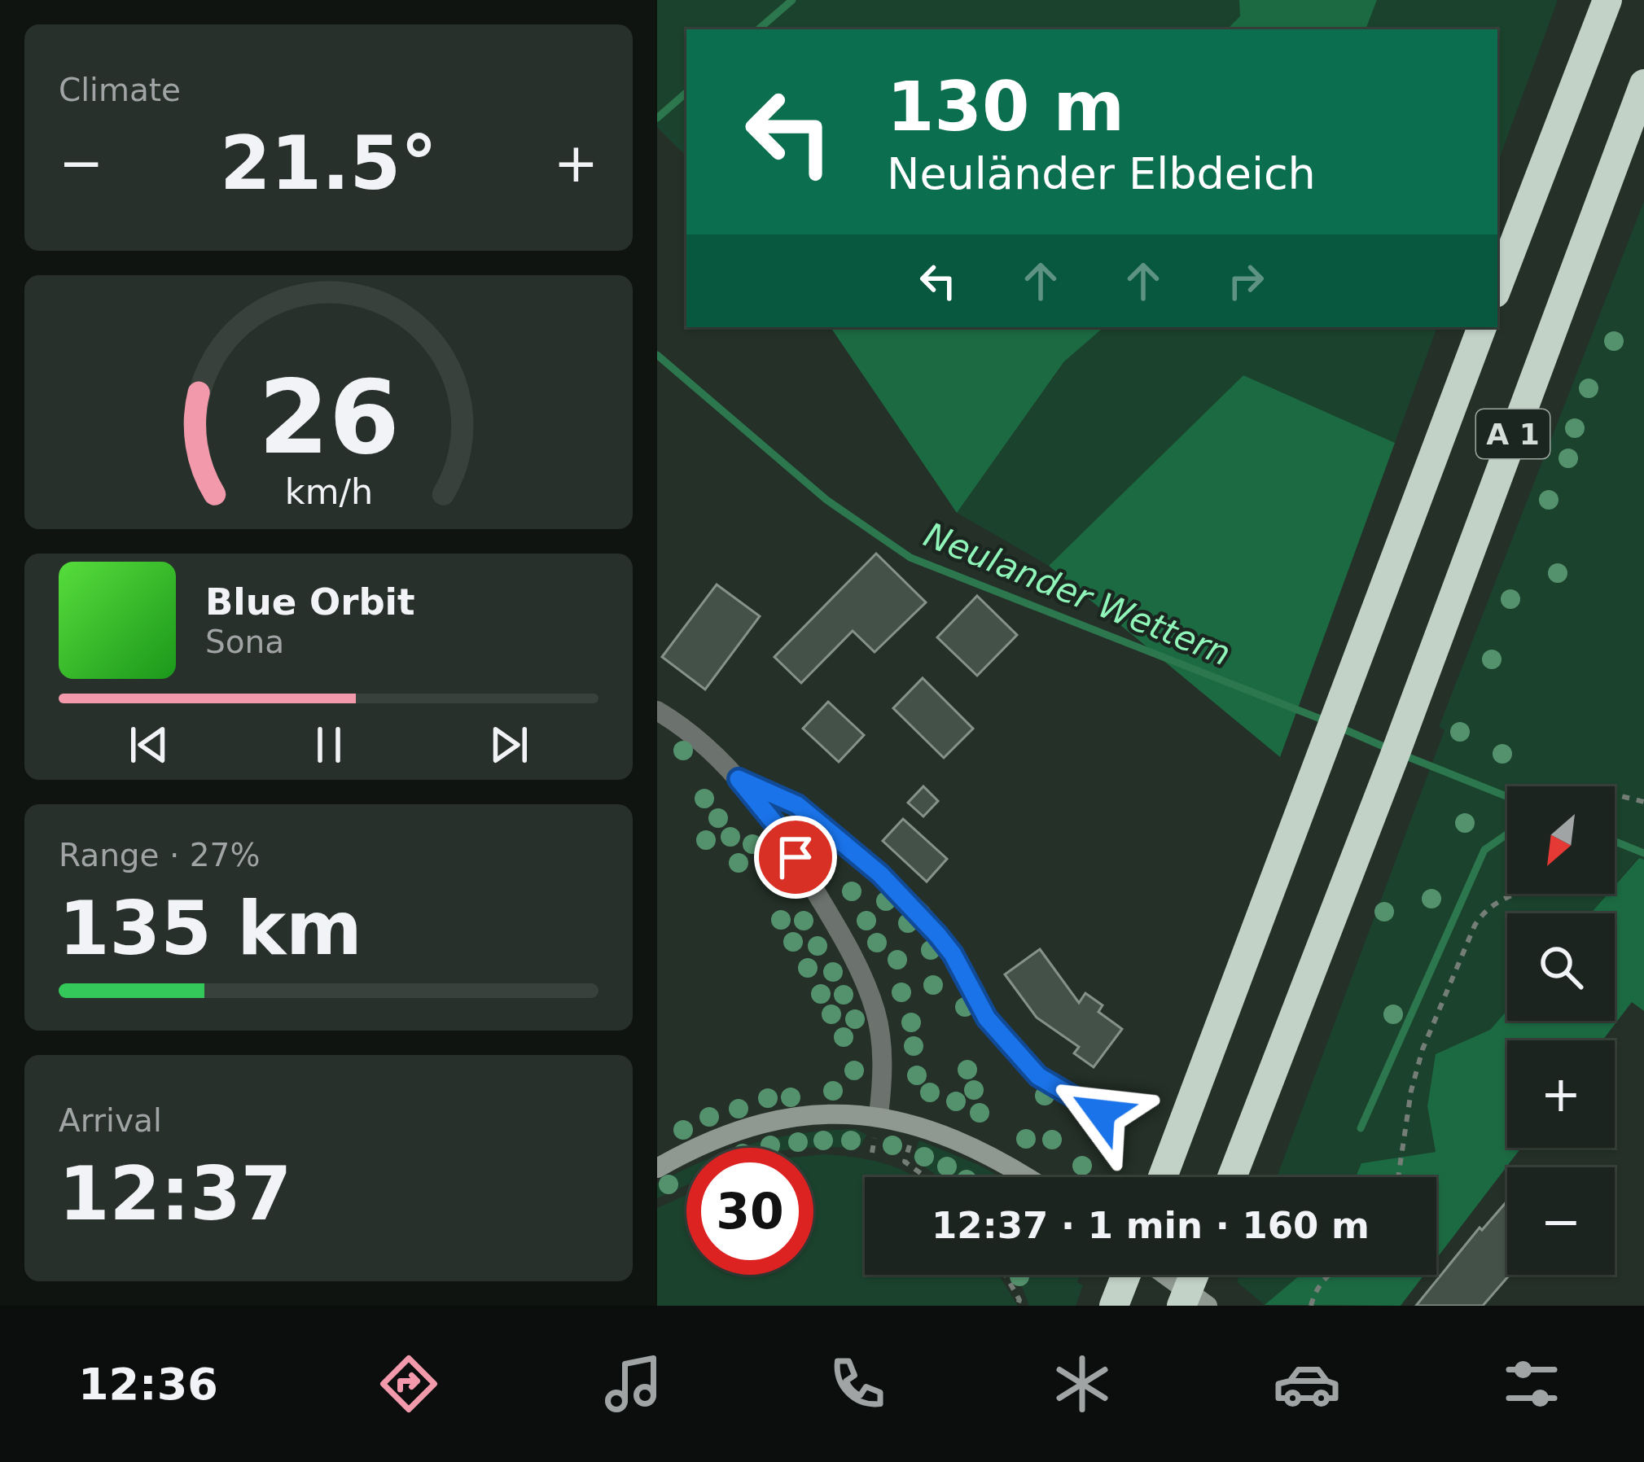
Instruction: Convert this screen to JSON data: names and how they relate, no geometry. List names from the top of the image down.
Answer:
{
  "streets": {
    "highway": ["A 1"]
  },
  "water": ["Neulander Wettern"],
  "north": "bottom left",
  "page": {
    "tile": [
      "Climate",
      ["Range · 27%", "135 km"],
      ["Arrival", "12:37"]
    ],
    "turn": ["130 m", "Neuländer Elbdeich"],
    "heat": ["−", "21.5°", "+"],
    "song": ["Blue Orbit", "Sona"],
    "map_buttons": ["+", "−"],
    "limit": "30",
    "trip": "12:37 · 1 min · 160 m",
    "tabs": "12:36",
    "gauge": ["26", "km/h"]
  }
}
